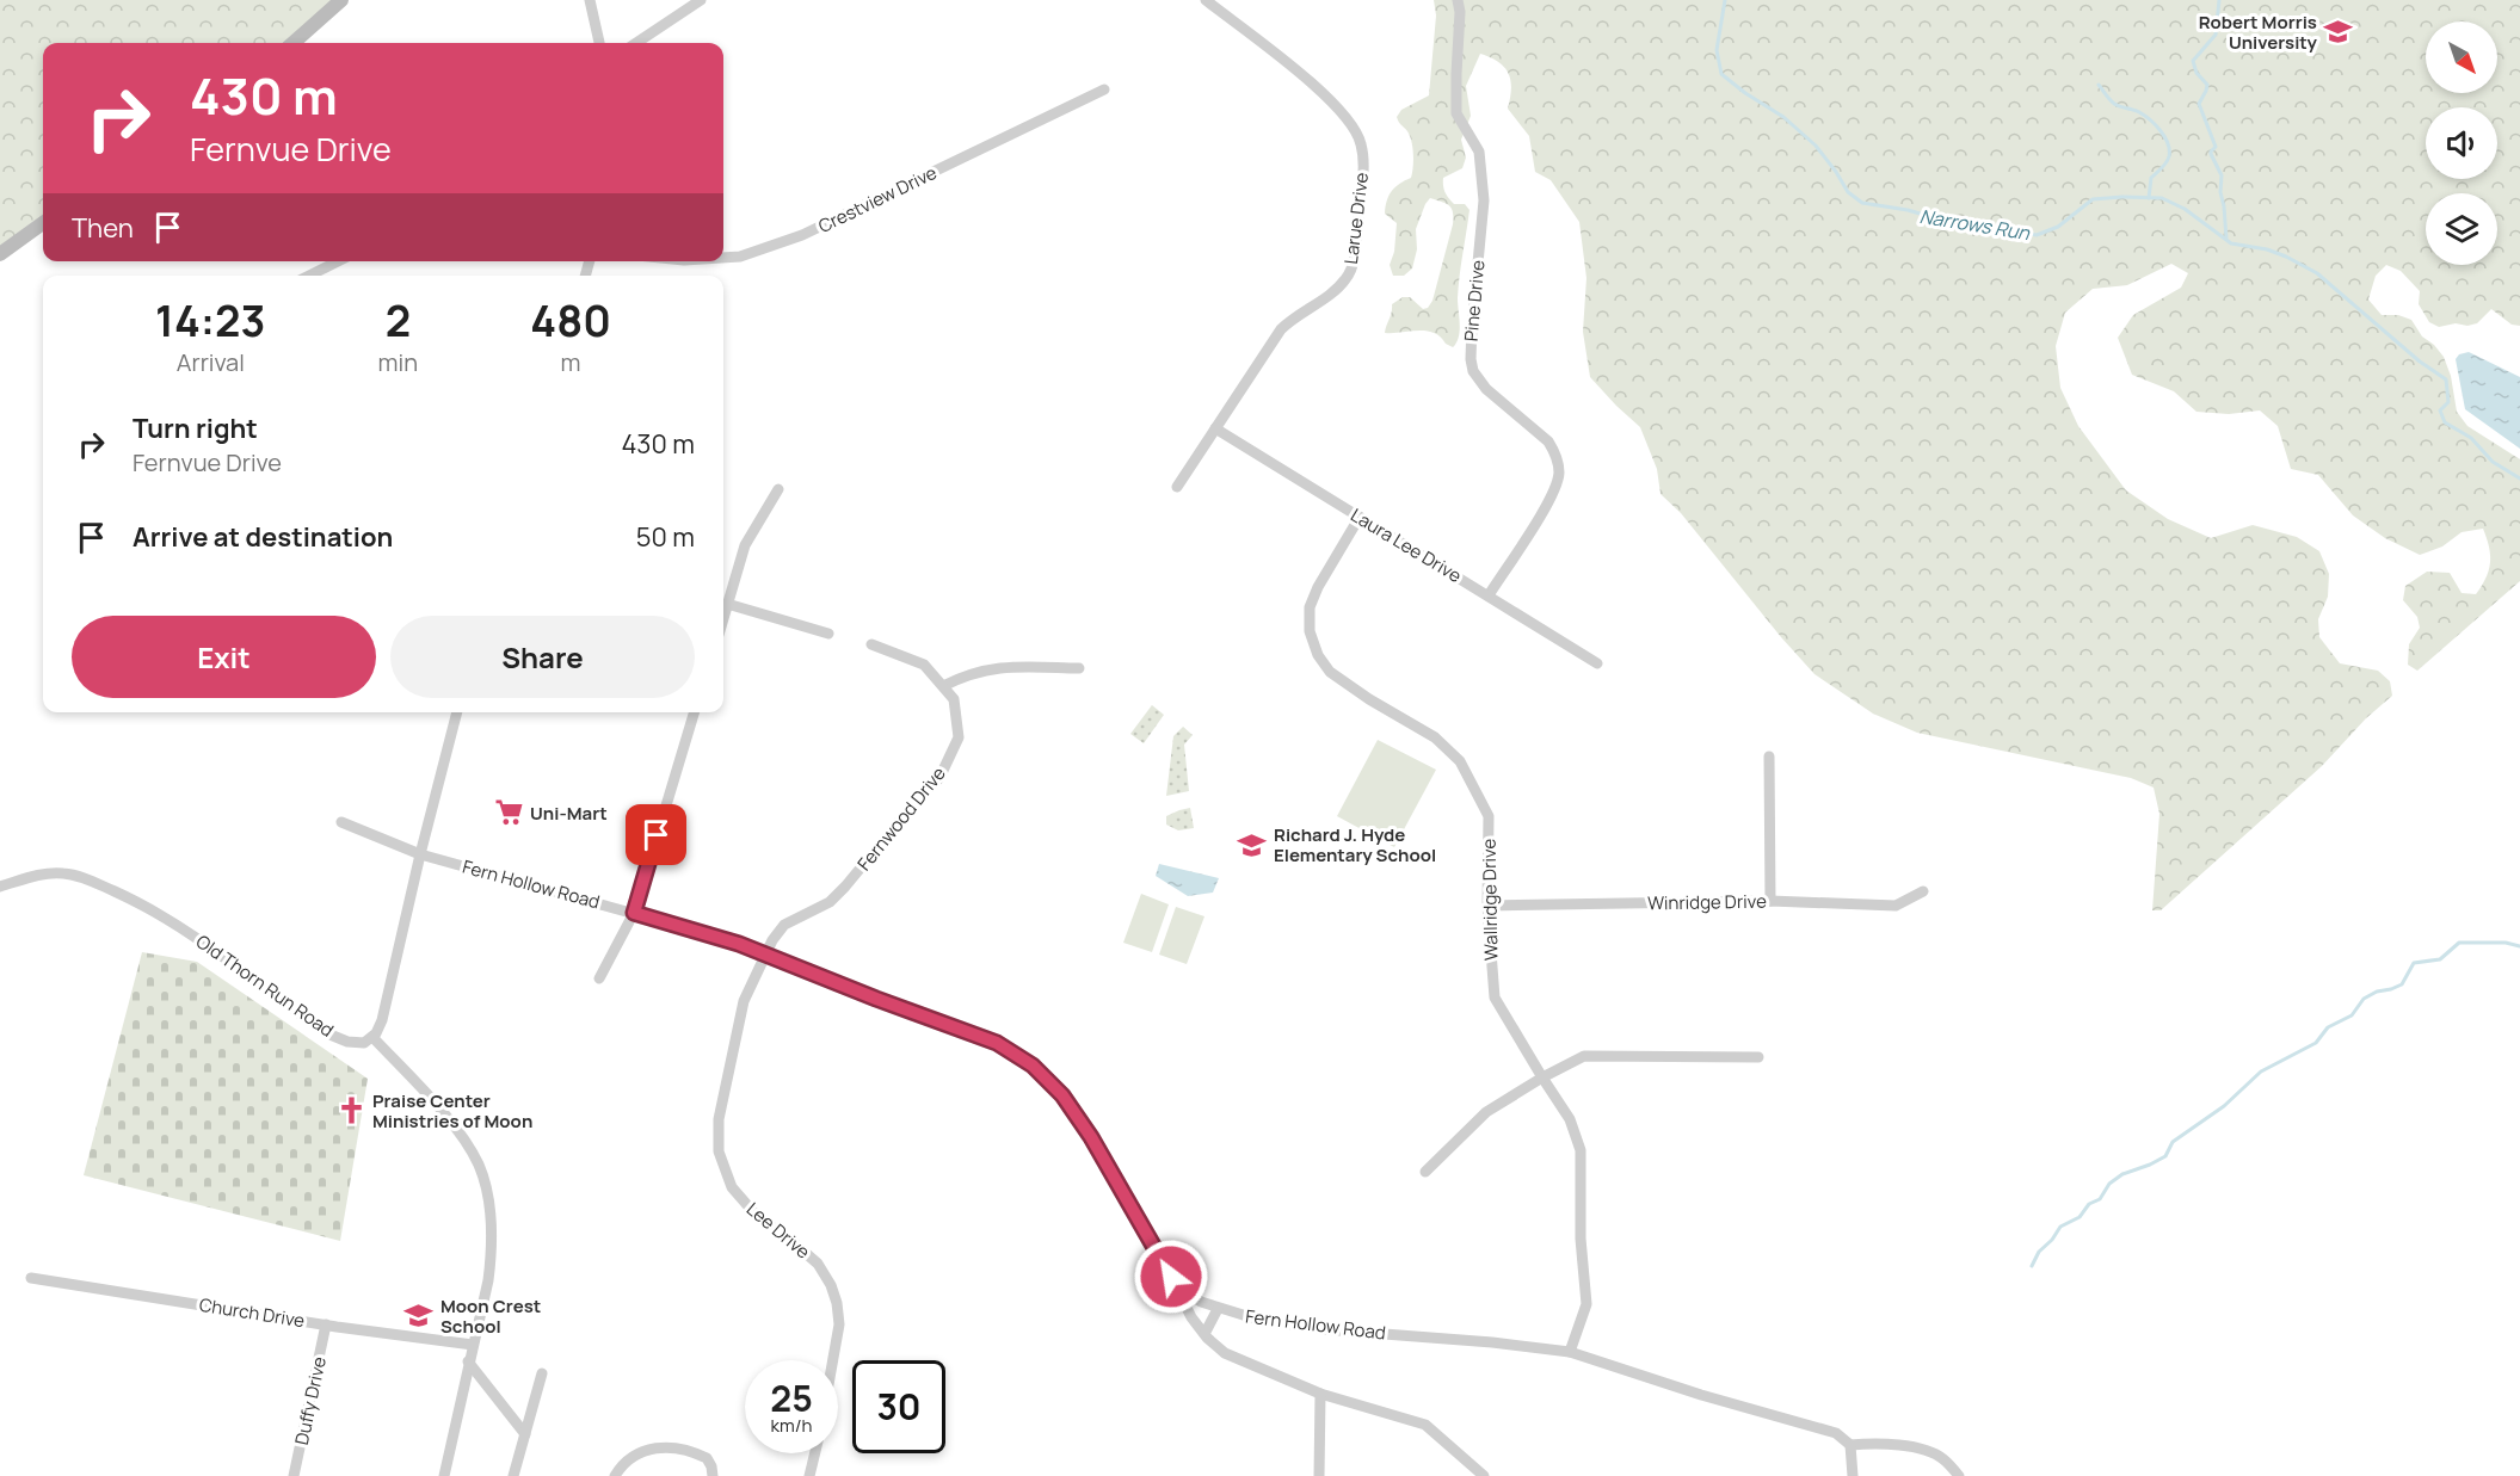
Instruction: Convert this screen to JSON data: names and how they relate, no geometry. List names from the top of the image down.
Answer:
{
  "streets": {
    "street": [
      "Crestview Drive",
      "Larue Drive",
      "Pine Drive",
      "Laura Lee Drive",
      "Fernwood Drive",
      "Fern Hollow Road",
      "Wallridge Drive",
      "Winridge Drive",
      "Old Thorn Run Road",
      "Lee Drive",
      "Church Drive",
      "Duffy Drive"
    ]
  },
  "crossings": [
    ["Larue Drive", "Laura Lee Drive"],
    ["Pine Drive", "Laura Lee Drive"],
    ["Laura Lee Drive", "Wallridge Drive"],
    ["Fernwood Drive", "Fern Hollow Road"],
    ["Fernwood Drive", "Lee Drive"],
    ["Fern Hollow Road", "Wallridge Drive"],
    ["Fern Hollow Road", "Lee Drive"],
    ["Wallridge Drive", "Winridge Drive"],
    ["Church Drive", "Duffy Drive"]
  ],
  "water": ["Narrows Run"],
  "places": {
    "school or university": ["Robert Morris University", "Richard J. Hyde Elementary School", "Moon Crest School"],
    "supermarket": ["Uni-Mart"],
    "church": ["Praise Center Ministries of Moon"]
  },
  "north": "bottom right",
  "page": {
    "turn": ["430 m", "Fernvue Drive"],
    "then": "Then",
    "eta": [
      "14:23",
      "Arrival",
      "2",
      "min",
      "480",
      "m"
    ],
    "list": [
      {
        "name": "Turn right",
        "note": "Fernvue Drive",
        "value": "430 m"
      },
      {
        "name": "Arrive at destination",
        "value": "50 m"
      }
    ],
    "buttons": ["Exit", "Share"],
    "speed": "25 km/h",
    "limit": "30"
  }
}
